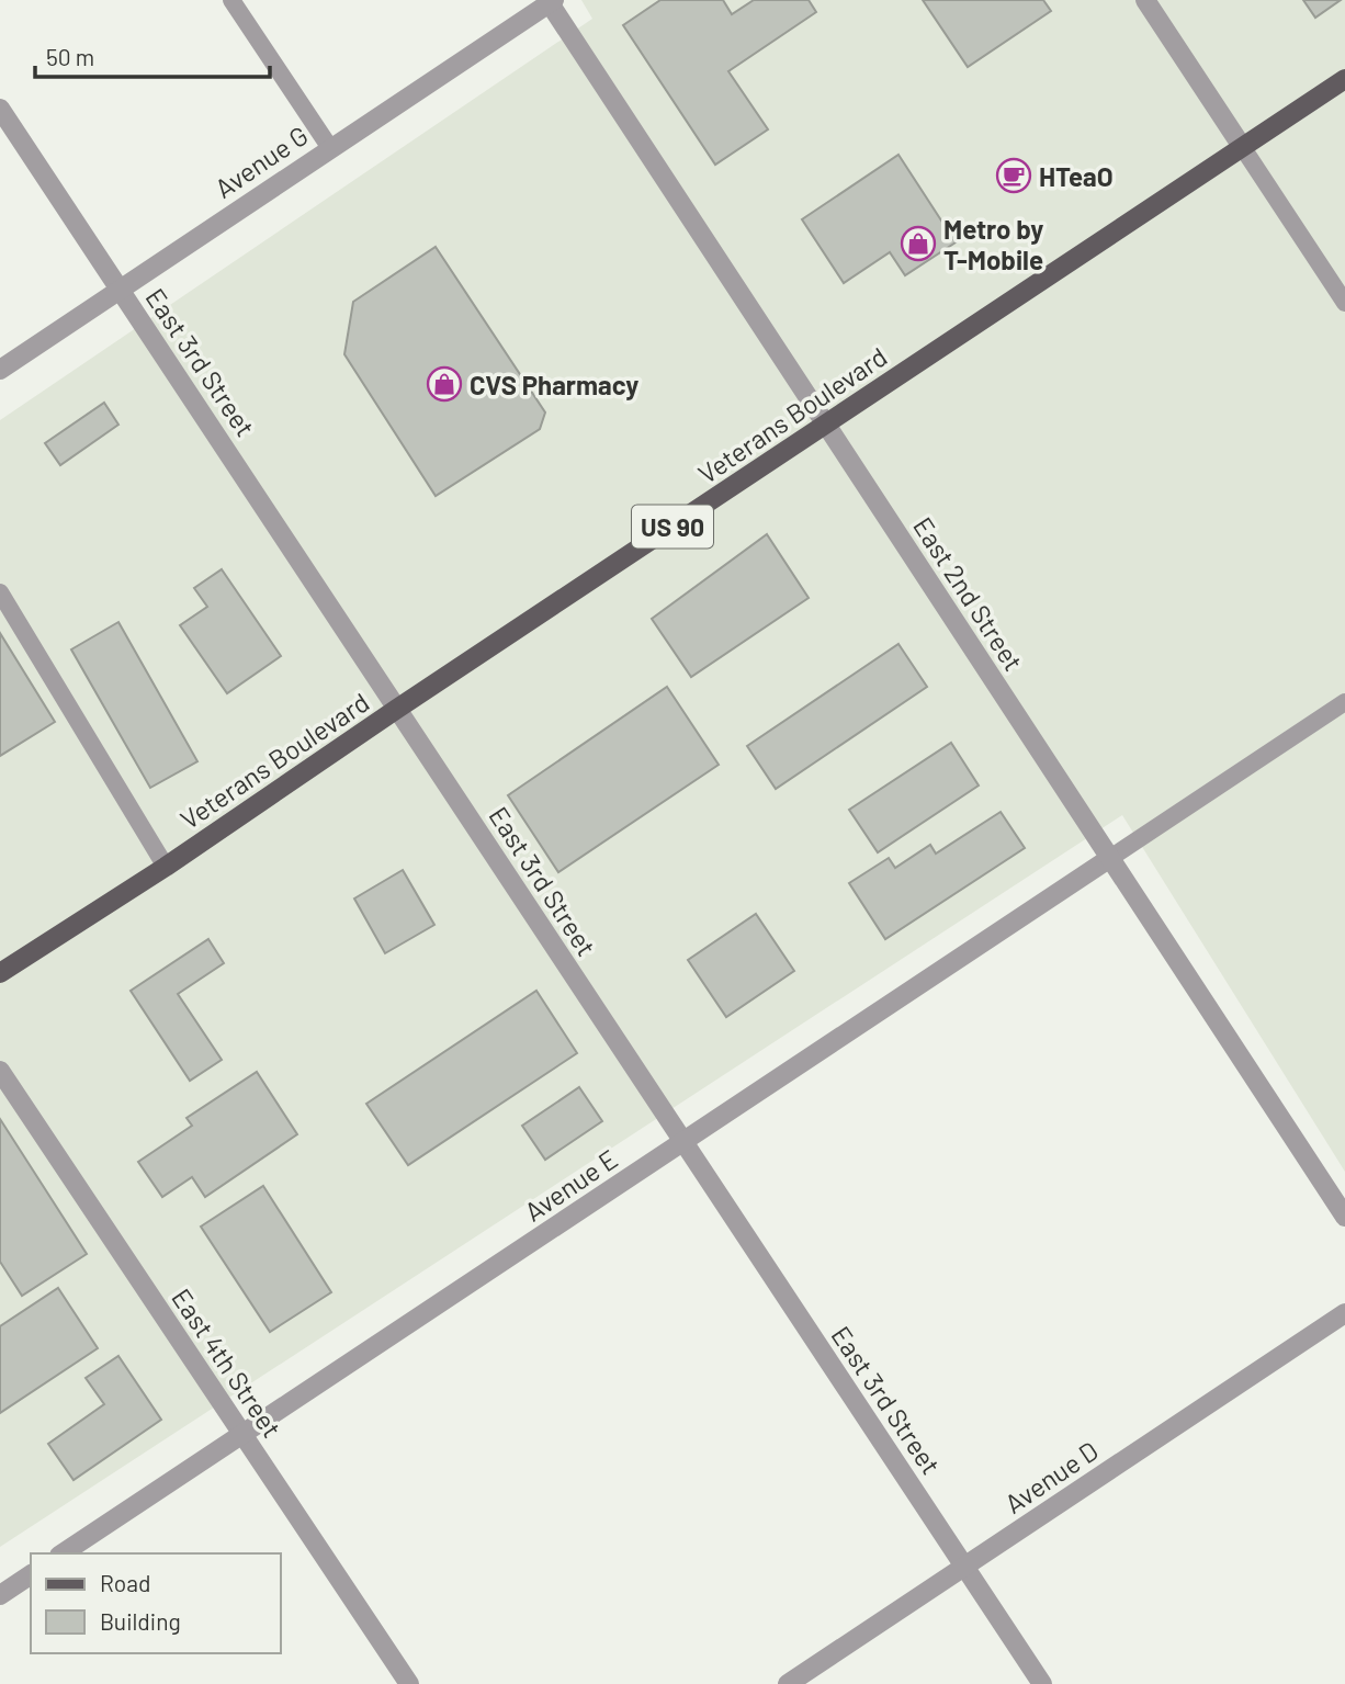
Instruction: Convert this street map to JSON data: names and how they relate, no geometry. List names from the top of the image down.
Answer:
{
  "streets": {
    "main road": ["Veterans Boulevard", "US 90"],
    "street": [
      "Avenue G",
      "East 3rd Street",
      "East 2nd Street",
      "Avenue E",
      "East 4th Street",
      "Avenue D"
    ]
  },
  "crossings": [
    ["Avenue G", "East 3rd Street"],
    ["Avenue G", "East 2nd Street"],
    ["East 3rd Street", "Veterans Boulevard"],
    ["East 3rd Street", "Avenue E"],
    ["East 3rd Street", "Avenue D"],
    ["Veterans Boulevard", "East 2nd Street"],
    ["East 2nd Street", "Avenue E"],
    ["Avenue E", "East 4th Street"]
  ],
  "places": {
    "cafe": ["HTeaO"],
    "shop": ["Metro by T-Mobile", "CVS Pharmacy"]
  },
  "legend": ["Road", "Building"],
  "scale_bar": "50 m"
}
